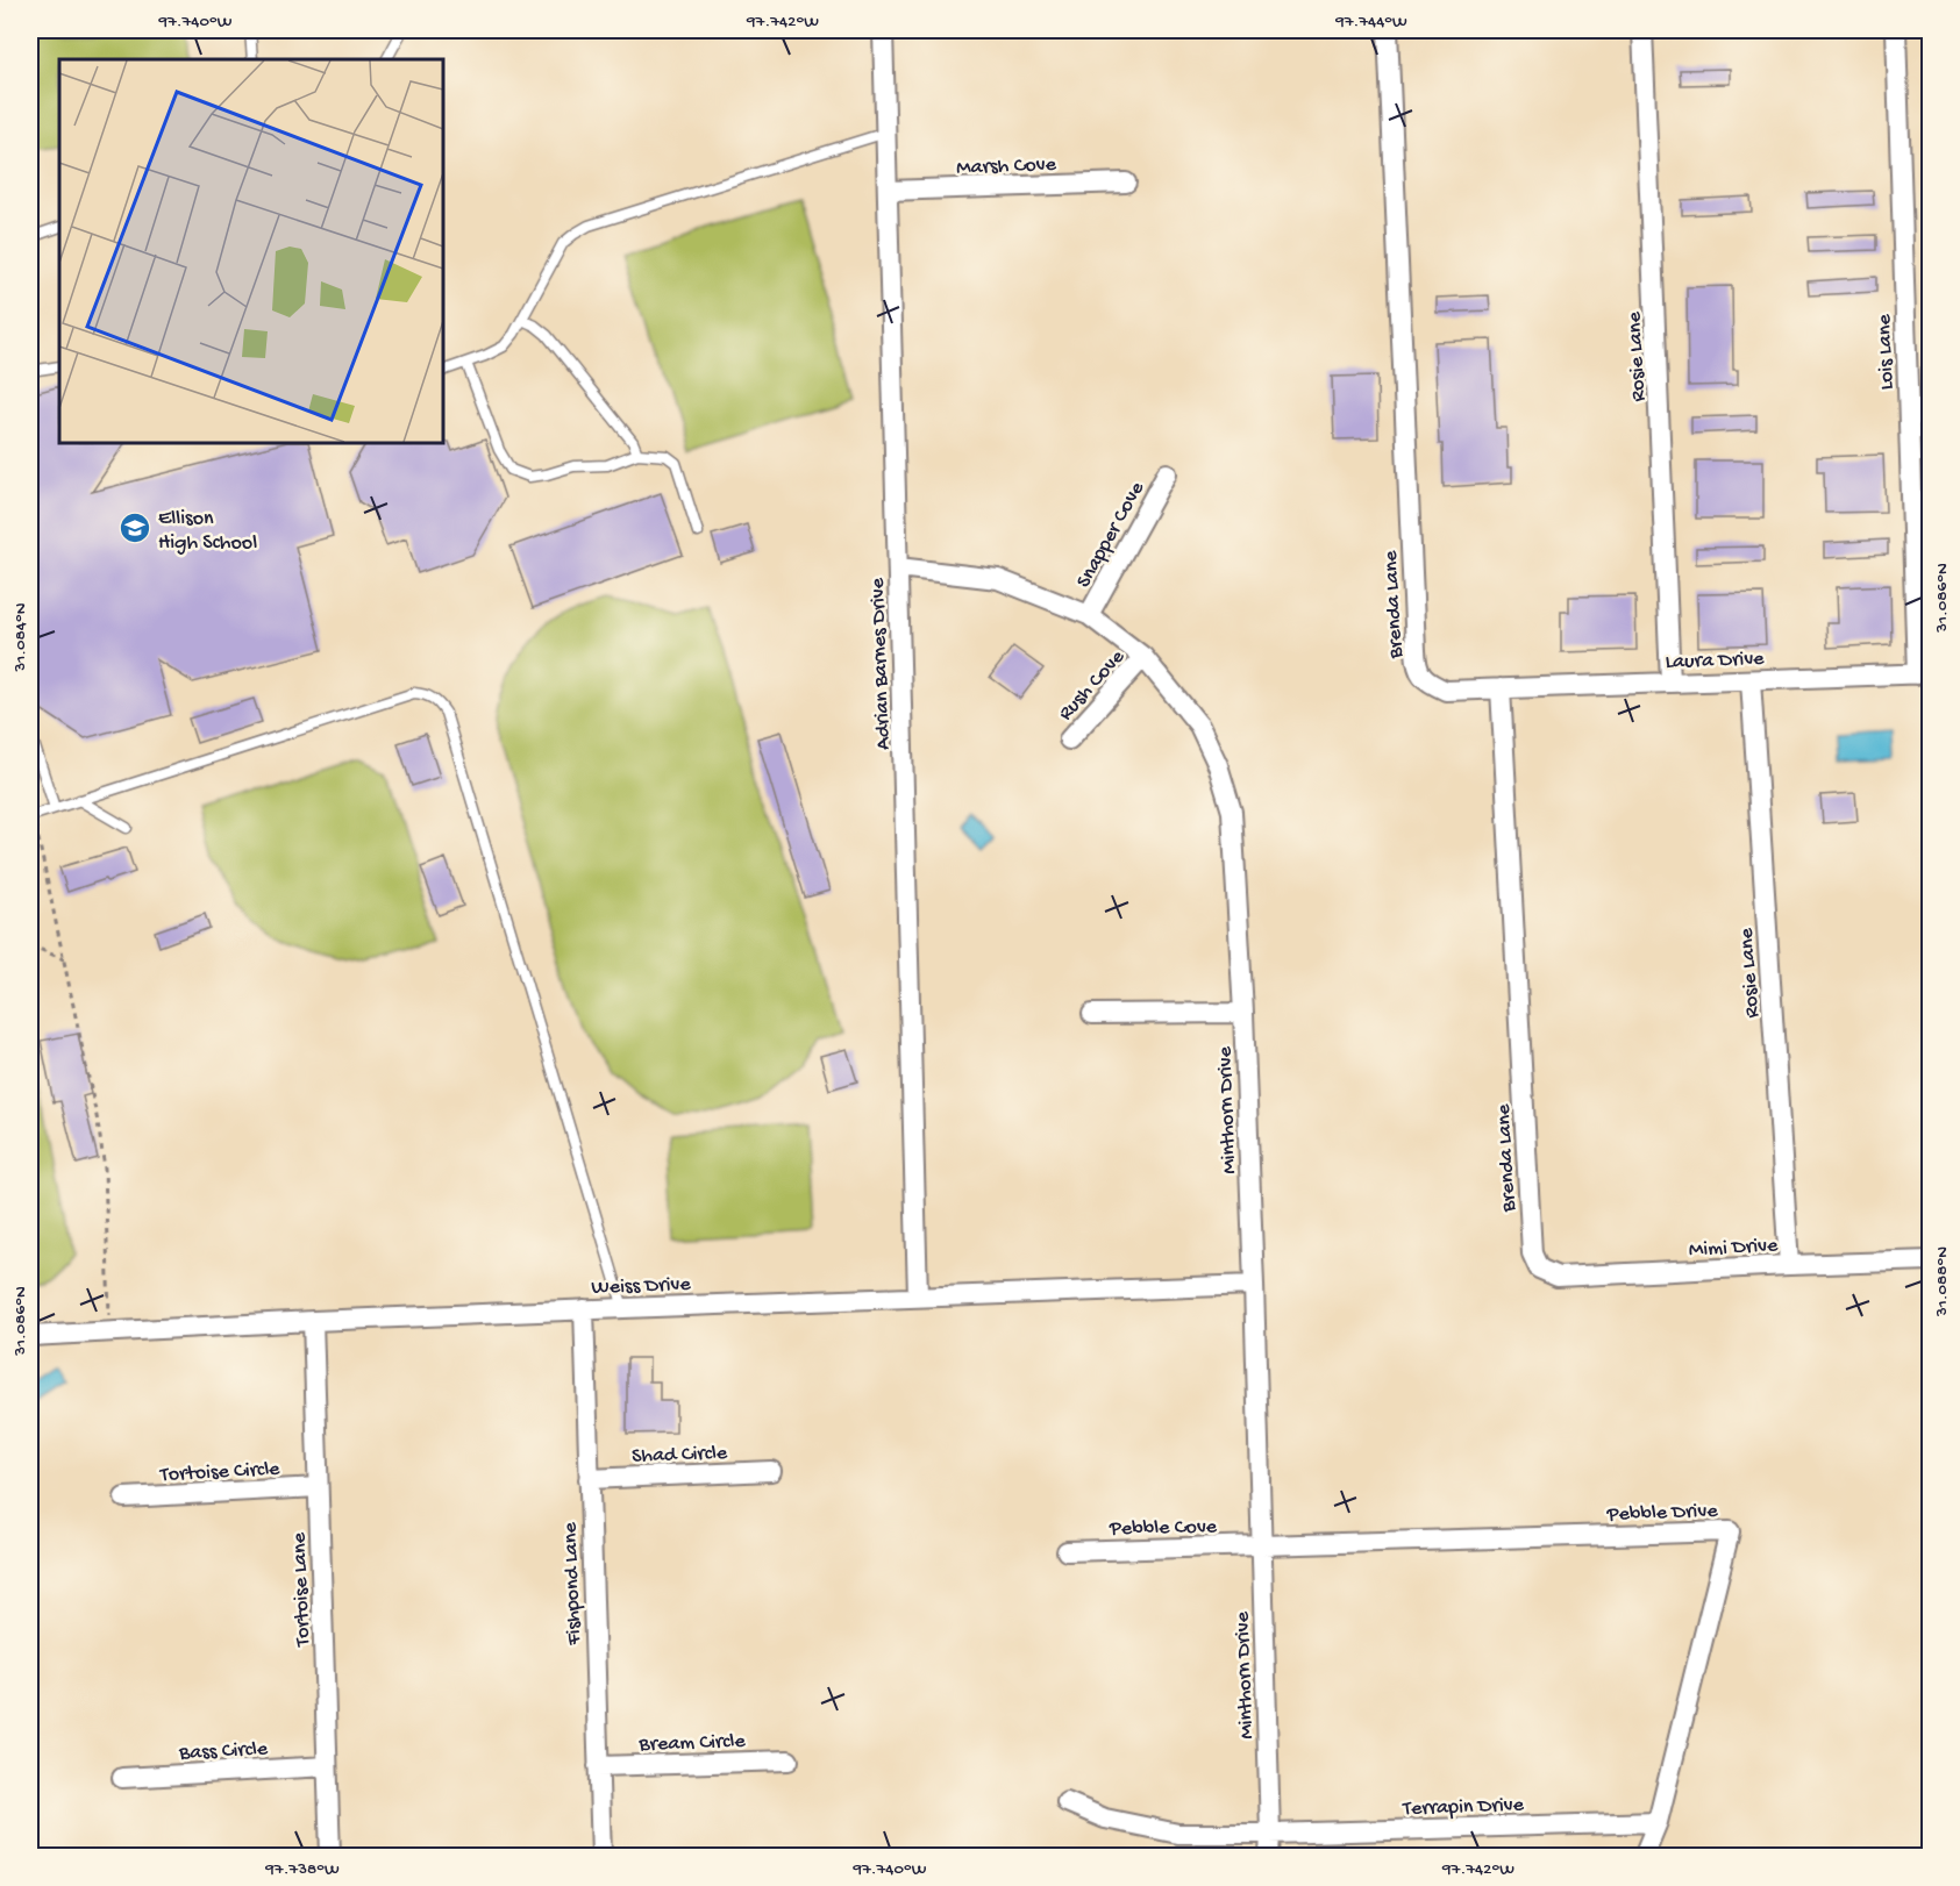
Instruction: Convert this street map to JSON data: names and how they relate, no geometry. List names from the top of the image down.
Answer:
{
  "streets": {
    "street": [
      "Marsh Cove",
      "Lois Lane",
      "Rosie Lane",
      "Snapper Cove",
      "Brenda Lane",
      "Laura Drive",
      "Adrian Barnes Drive",
      "Rush Cove",
      "Minthorn Drive",
      "Mimi Drive",
      "Weiss Drive",
      "Shad Circle",
      "Tortoise Circle",
      "Pebble Drive",
      "Pebble Cove",
      "Fishpond Lane",
      "Tortoise Lane",
      "Bream Circle",
      "Bass Circle",
      "Terrapin Drive"
    ]
  },
  "crossings": [
    ["Marsh Cove", "Adrian Barnes Drive"],
    ["Lois Lane", "Laura Drive"],
    ["Rosie Lane", "Laura Drive"],
    ["Rosie Lane", "Mimi Drive"],
    ["Snapper Cove", "Minthorn Drive"],
    ["Brenda Lane", "Laura Drive"],
    ["Brenda Lane", "Mimi Drive"],
    ["Adrian Barnes Drive", "Minthorn Drive"],
    ["Adrian Barnes Drive", "Weiss Drive"],
    ["Rush Cove", "Minthorn Drive"],
    ["Minthorn Drive", "Weiss Drive"],
    ["Minthorn Drive", "Pebble Drive"],
    ["Minthorn Drive", "Pebble Cove"],
    ["Minthorn Drive", "Terrapin Drive"],
    ["Weiss Drive", "Fishpond Lane"],
    ["Weiss Drive", "Tortoise Lane"],
    ["Shad Circle", "Fishpond Lane"],
    ["Tortoise Circle", "Tortoise Lane"],
    ["Pebble Drive", "Pebble Cove"],
    ["Pebble Drive", "Terrapin Drive"],
    ["Fishpond Lane", "Bream Circle"],
    ["Tortoise Lane", "Bass Circle"]
  ],
  "places": {
    "school or university": ["Ellison High School"]
  },
  "coordinates": [
    "97.740°W",
    "97.742°W",
    "97.744°W",
    "31.086°N",
    "31.084°N",
    "31.088°N",
    "97.738°W"
  ]
}
